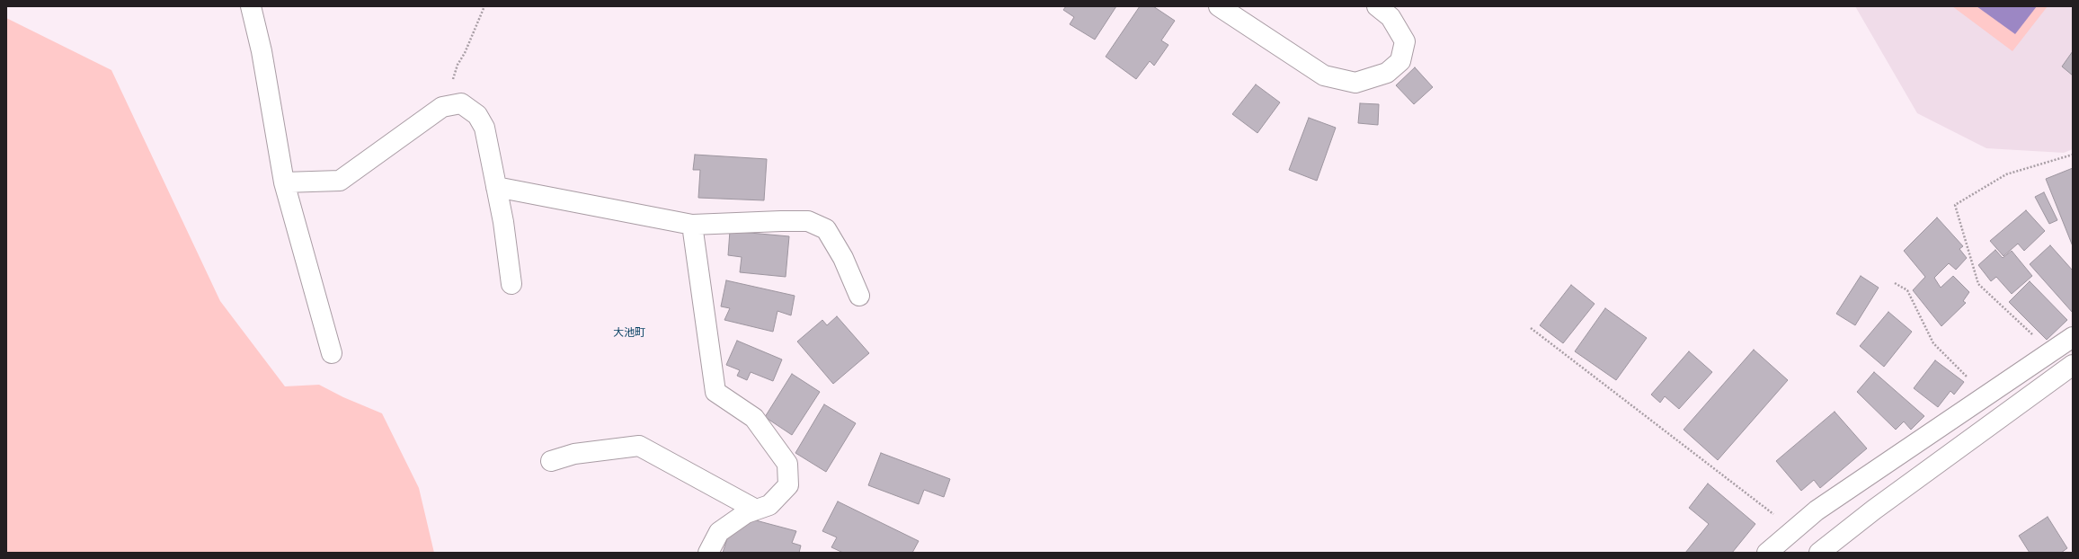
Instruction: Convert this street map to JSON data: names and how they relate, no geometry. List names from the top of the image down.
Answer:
{
  "districts": ["大池町"]
}
